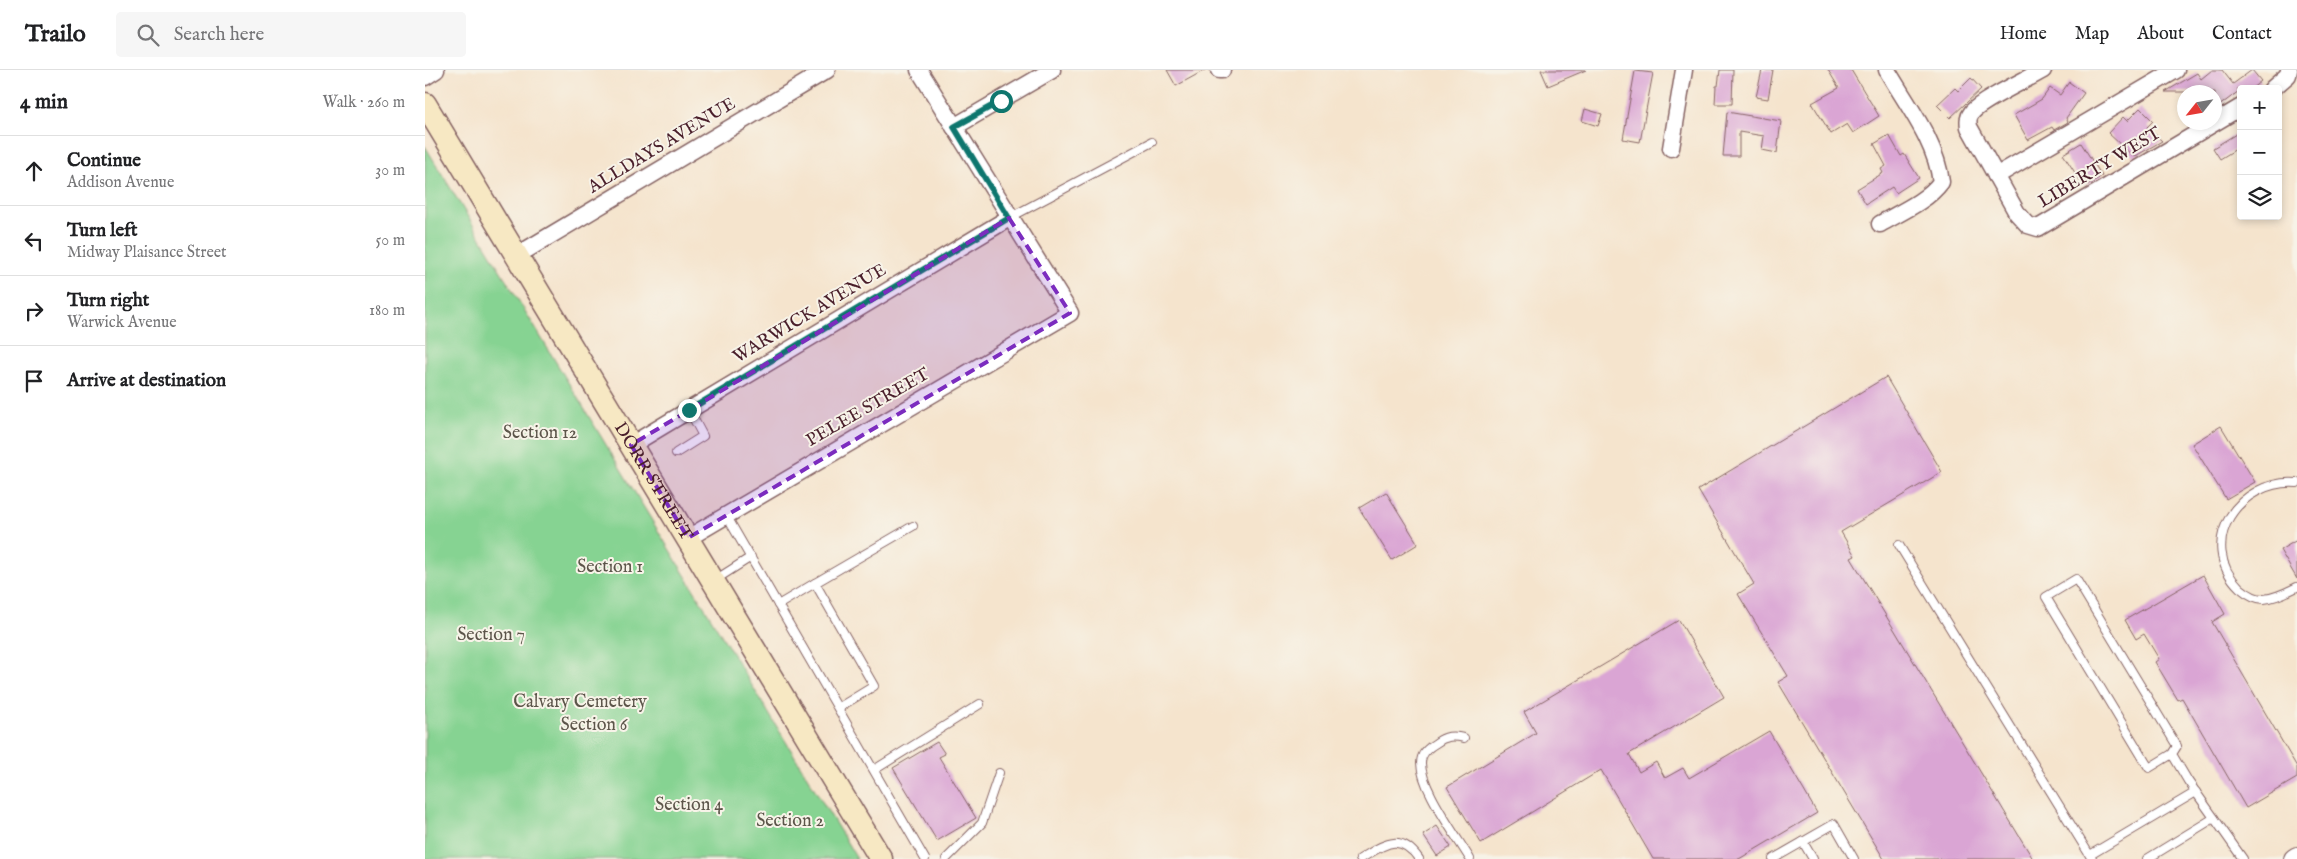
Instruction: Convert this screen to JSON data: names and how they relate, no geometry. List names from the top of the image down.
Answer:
{
  "streets": {
    "main road": ["DORR STREET"],
    "street": [
      "ALLDAYS AVENUE",
      "LIBERTY WEST",
      "WARWICK AVENUE",
      "PELEE STREET"
    ]
  },
  "crossings": [
    ["ALLDAYS AVENUE", "DORR STREET"],
    ["WARWICK AVENUE", "PELEE STREET"],
    ["WARWICK AVENUE", "DORR STREET"],
    ["PELEE STREET", "DORR STREET"]
  ],
  "parks": [
    "Section 12",
    "Section 1",
    "Section 7",
    "Calvary Cemetery",
    "Section 6",
    "Section 4",
    "Section 2"
  ],
  "north": "bottom left",
  "page": {
    "header": "Trailo",
    "search": "Search here",
    "nav": [
      "Home",
      "Map",
      "About",
      "Contact"
    ],
    "heading": ["4 min", "Walk · 260 m"],
    "map_buttons": ["+", "−"],
    "list": [
      ["Continue", "Addison Avenue", "30 m"],
      ["Turn left", "Midway Plaisance Street", "50 m"],
      ["Turn right", "Warwick Avenue", "180 m"],
      "Arrive at destination"
    ]
  }
}
